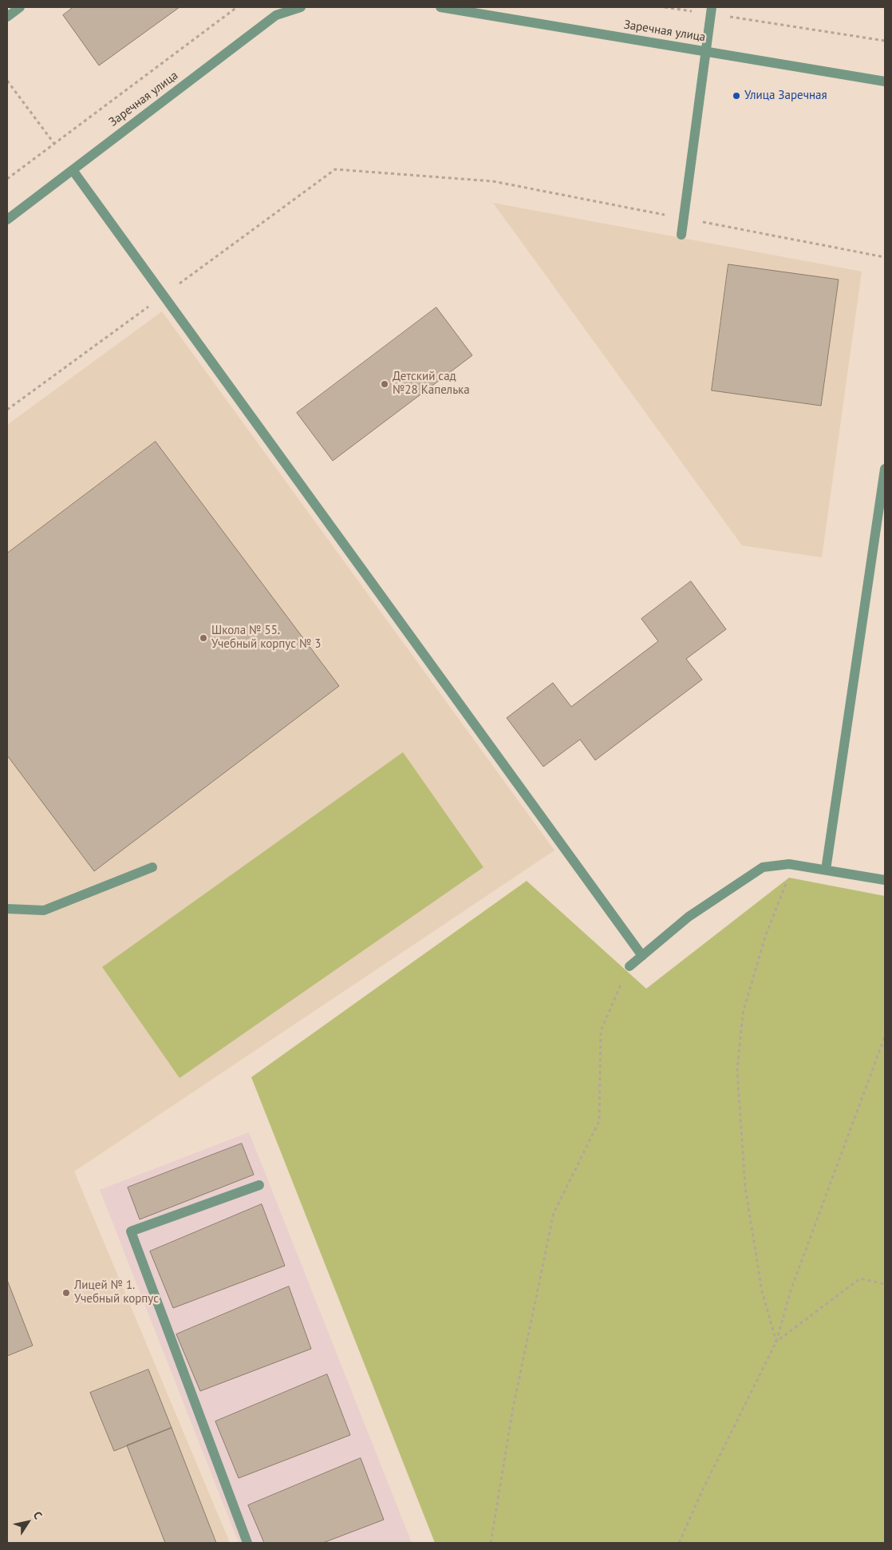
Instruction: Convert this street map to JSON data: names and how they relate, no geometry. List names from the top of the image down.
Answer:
{
  "streets": {
    "street": ["Заречная улица"]
  },
  "places": [
    "Улица Заречная",
    "Детский сад №28 Капелька",
    "Школа № 55. Учебный корпус № 3",
    "Лицей № 1. Учебный корпус"
  ],
  "north": "top right"
}
